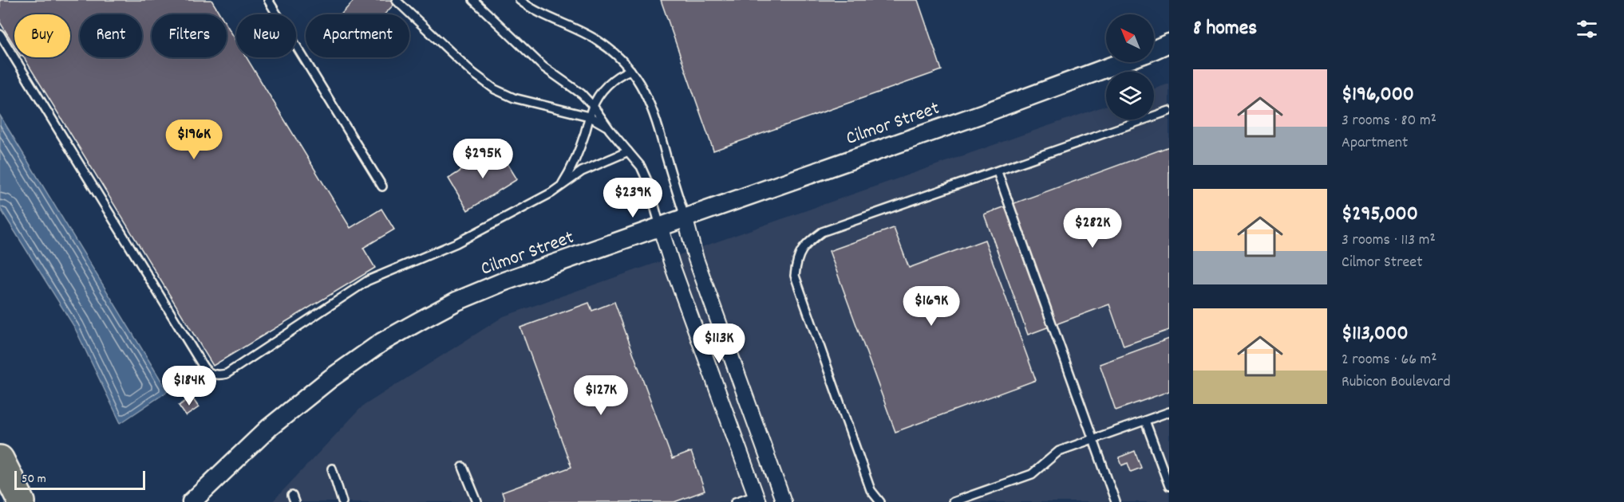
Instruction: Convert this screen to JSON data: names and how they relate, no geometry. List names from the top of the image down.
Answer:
{
  "streets": {
    "street": ["Cilmor Street"]
  },
  "scale_bar": "50 m",
  "north": "top left",
  "page": {
    "heading": "8 homes",
    "chip": [
      "Buy",
      "Rent",
      "Filters",
      "New",
      "Apartment"
    ],
    "list": [
      {
        "name": "$196,000",
        "note": "3 rooms · 80 m² · Apartment"
      },
      {
        "name": "$295,000",
        "note": "3 rooms · 113 m² · Cilmor Street"
      },
      {
        "name": "$113,000",
        "note": "2 rooms · 66 m² · Rubicon Boulevard"
      }
    ],
    "price": [
      "$196K",
      "$295K",
      "$239K",
      "$282K",
      "$169K",
      "$113K",
      "$184K",
      "$127K"
    ],
    "scale": "50 m"
  }
}
